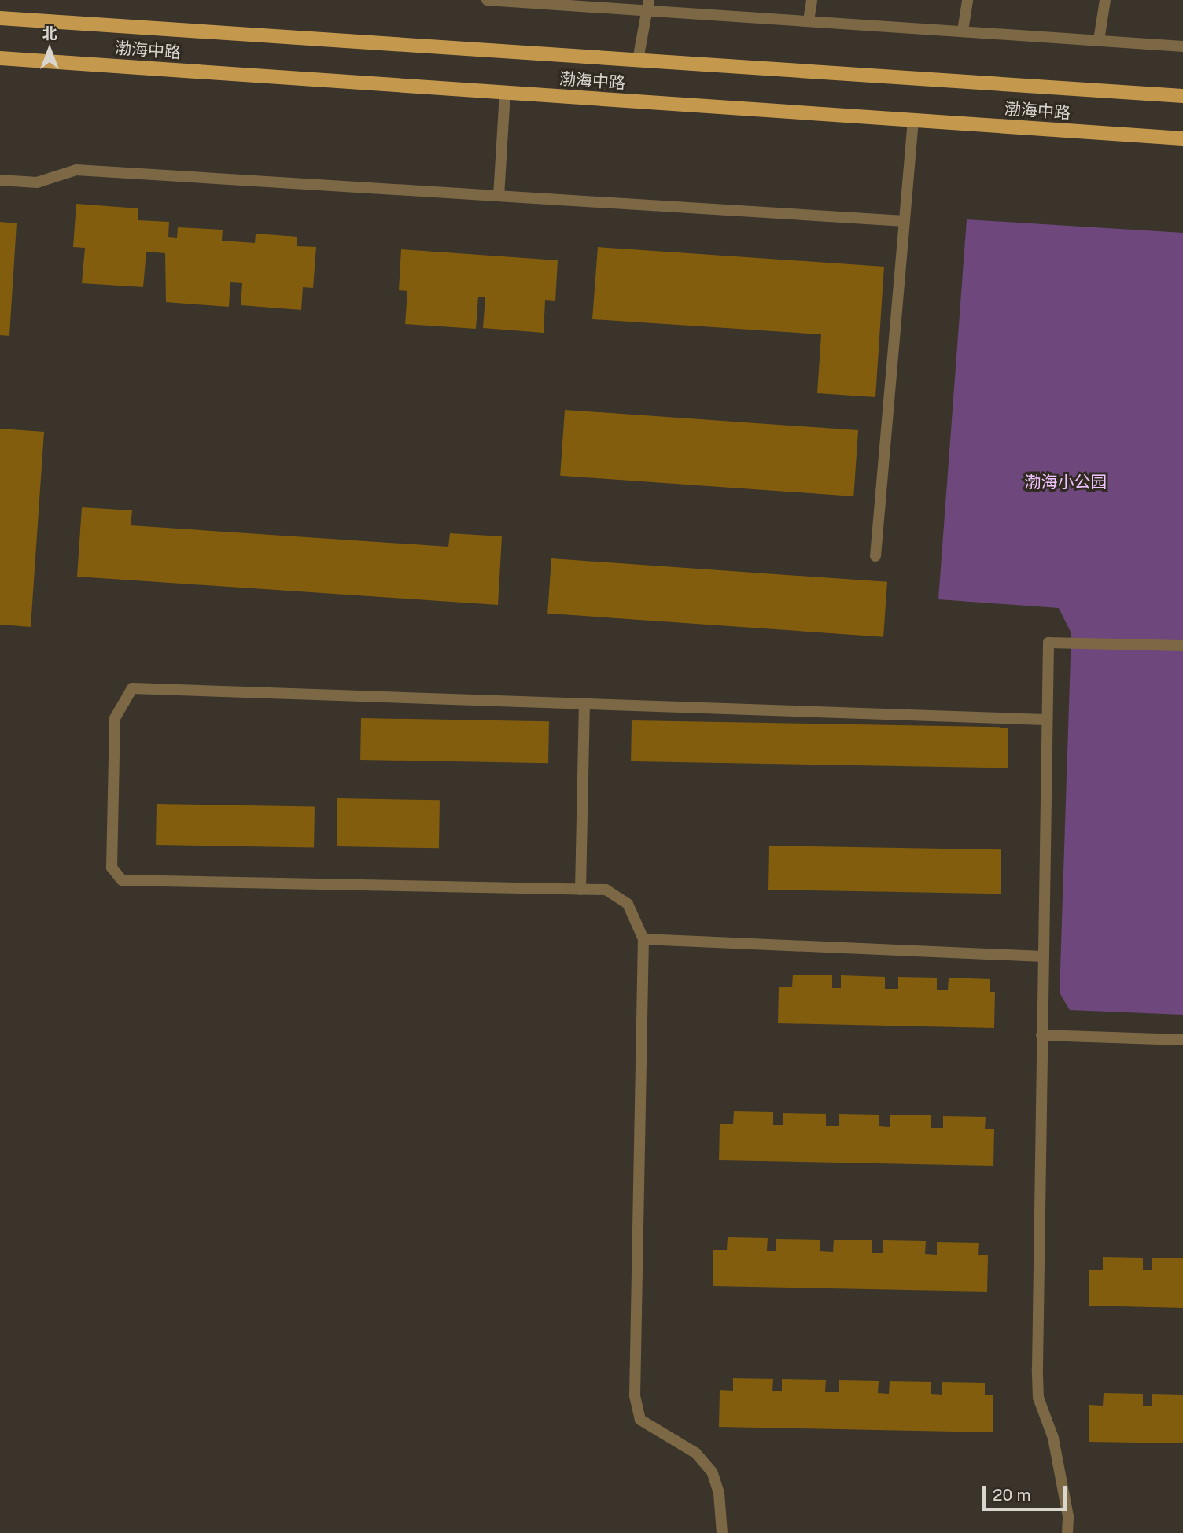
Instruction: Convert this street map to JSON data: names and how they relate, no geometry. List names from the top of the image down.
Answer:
{
  "streets": {
    "main road": ["渤海中路"]
  },
  "parks": ["渤海小公园"],
  "scale_bar": "20 m",
  "north": "top"
}
